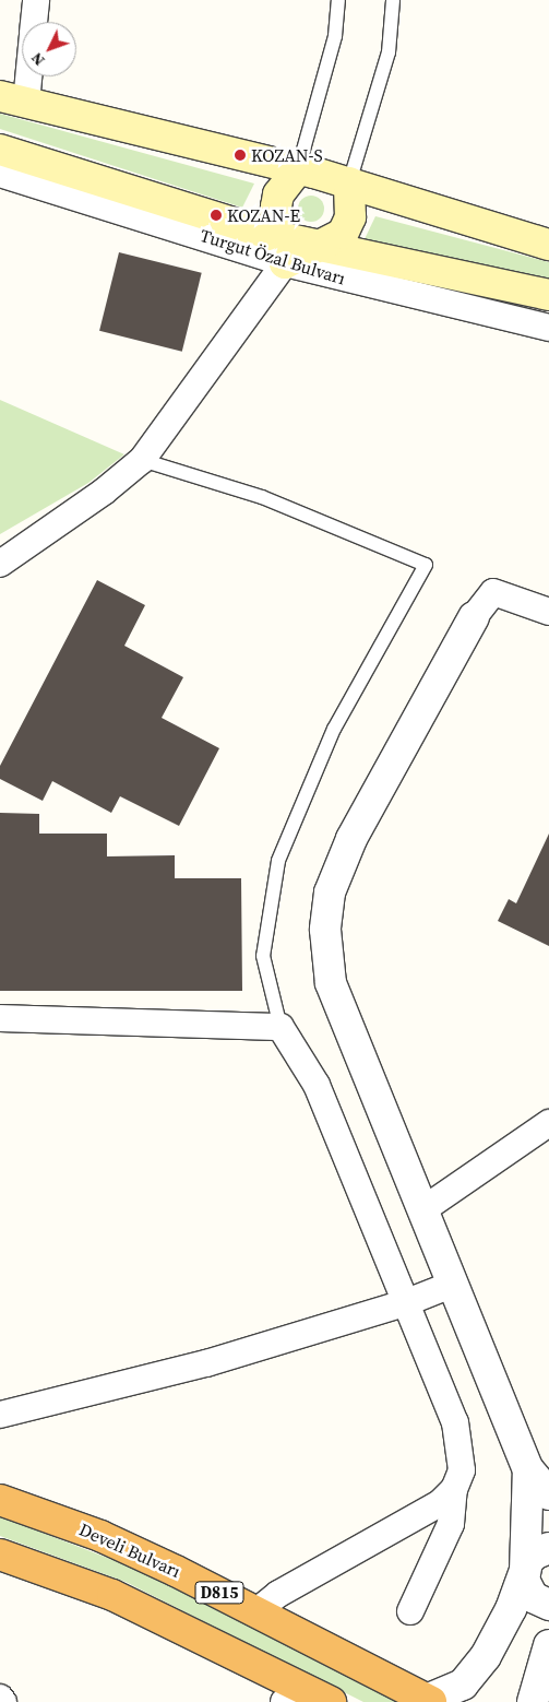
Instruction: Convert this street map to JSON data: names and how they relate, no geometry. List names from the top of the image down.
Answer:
{
  "streets": {
    "highway": ["Develi Bulvarı", "D815"],
    "main road": ["Turgut Özal Bulvarı"]
  },
  "places": ["KOZAN-S", "KOZAN-E"],
  "north": "bottom left"
}
